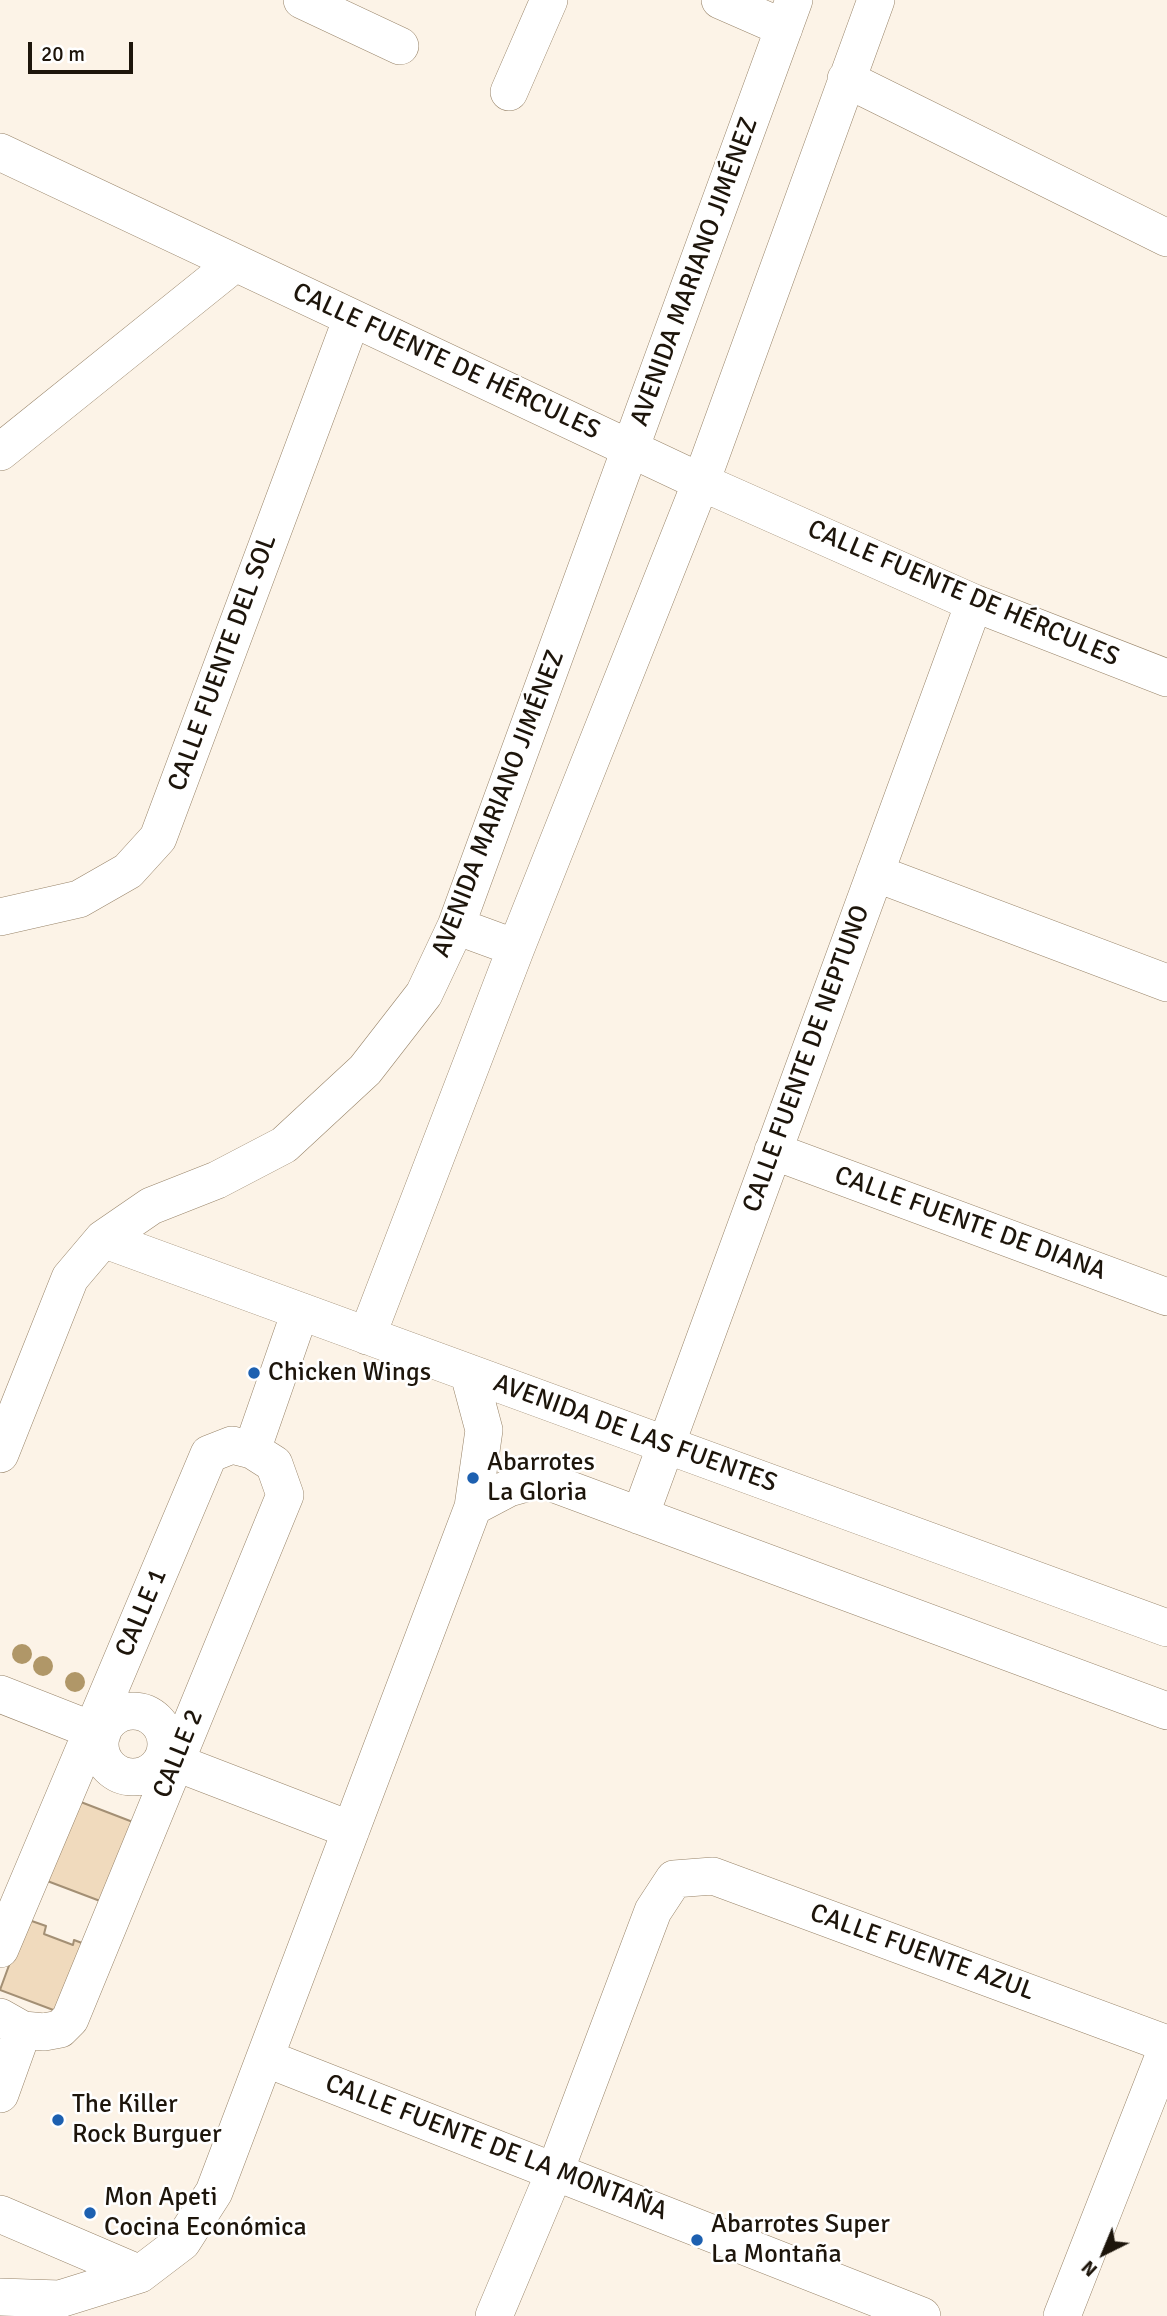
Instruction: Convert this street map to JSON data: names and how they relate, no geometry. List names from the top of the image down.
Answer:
{
  "streets": {
    "street": [
      "AVENIDA MARIANO JIMÉNEZ",
      "CALLE FUENTE DE HÉRCULES",
      "CALLE FUENTE DEL SOL",
      "CALLE FUENTE DE NEPTUNO",
      "CALLE FUENTE DE DIANA",
      "AVENIDA DE LAS FUENTES",
      "CALLE 1",
      "CALLE 2",
      "CALLE FUENTE AZUL",
      "CALLE FUENTE DE LA MONTAÑA"
    ]
  },
  "crossings": [
    ["AVENIDA MARIANO JIMÉNEZ", "CALLE FUENTE DE HÉRCULES"],
    ["AVENIDA MARIANO JIMÉNEZ", "AVENIDA DE LAS FUENTES"],
    ["CALLE FUENTE DE HÉRCULES", "CALLE FUENTE DEL SOL"],
    ["CALLE FUENTE DE HÉRCULES", "CALLE FUENTE DE NEPTUNO"],
    ["CALLE FUENTE DE NEPTUNO", "CALLE FUENTE DE DIANA"],
    ["CALLE FUENTE DE NEPTUNO", "AVENIDA DE LAS FUENTES"],
    ["CALLE 1", "CALLE 2"],
    ["CALLE FUENTE AZUL", "CALLE FUENTE DE LA MONTAÑA"]
  ],
  "places": [
    "Chicken Wings",
    "Abarrotes La Gloria",
    "The Killer Rock Burguer",
    "Mon Apeti Cocina Económica",
    "Abarrotes Super La Montaña"
  ],
  "scale_bar": "20 m",
  "north": "bottom left"
}
